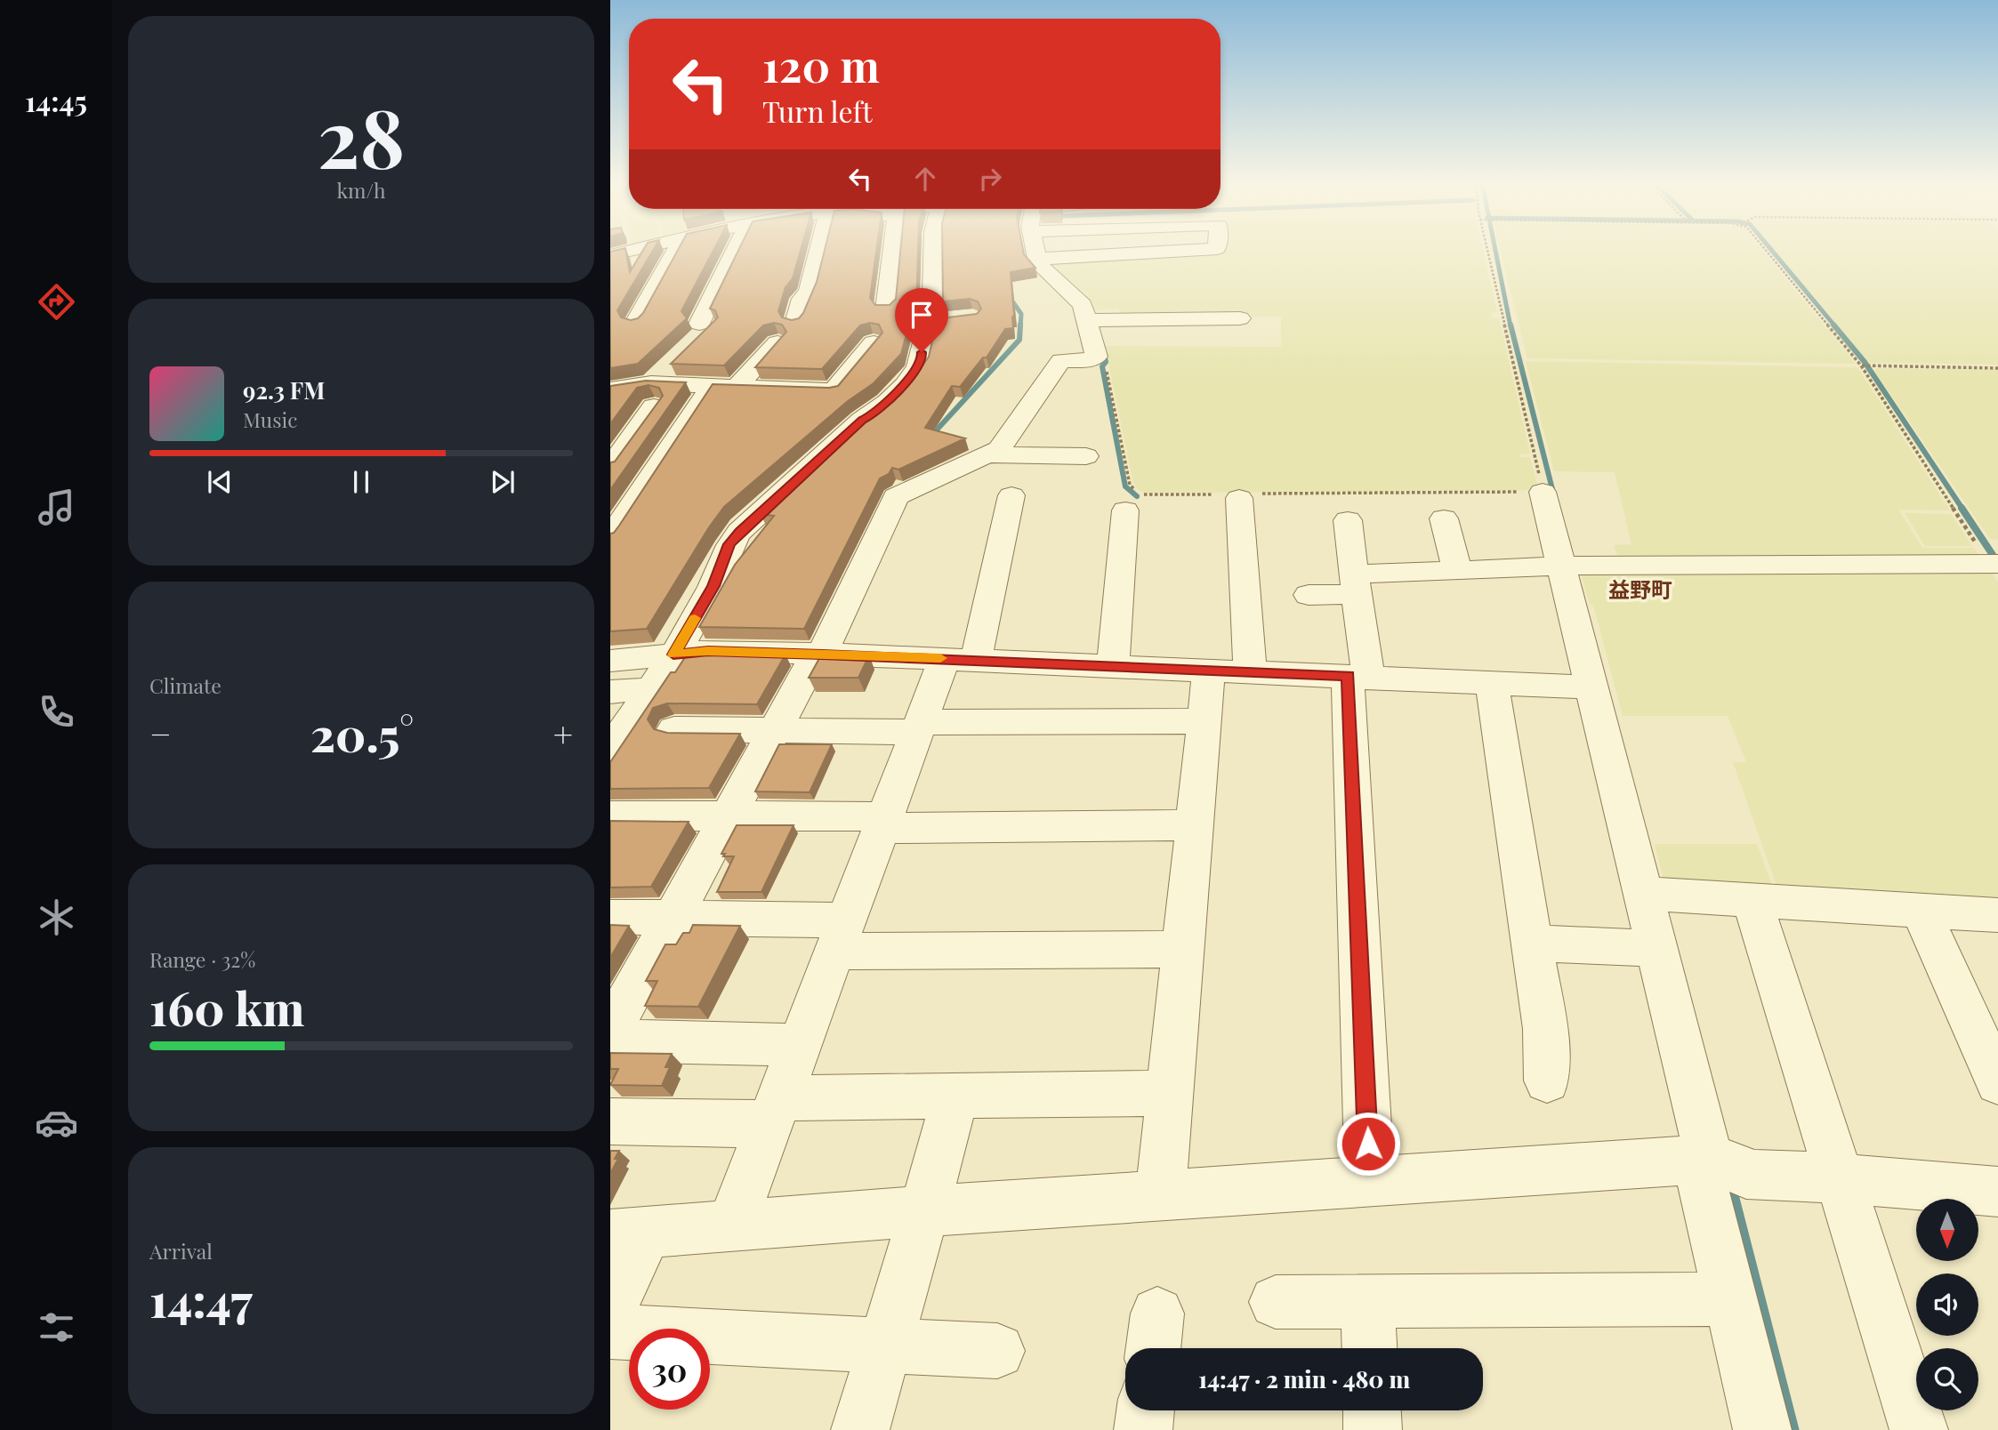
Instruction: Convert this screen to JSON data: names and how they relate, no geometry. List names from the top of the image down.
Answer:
{
  "districts": ["益野町"],
  "north": "bottom",
  "page": {
    "tabs": "14:45",
    "tile": [
      ["28", "km/h"],
      "Climate",
      ["Range · 32%", "160 km"],
      ["Arrival", "14:47"]
    ],
    "turn": ["120 m", "Turn left"],
    "song": ["92.3 FM", "Music"],
    "heat": ["−", "20.5°", "+"],
    "limit": "30",
    "trip": "14:47 · 2 min · 480 m"
  }
}
